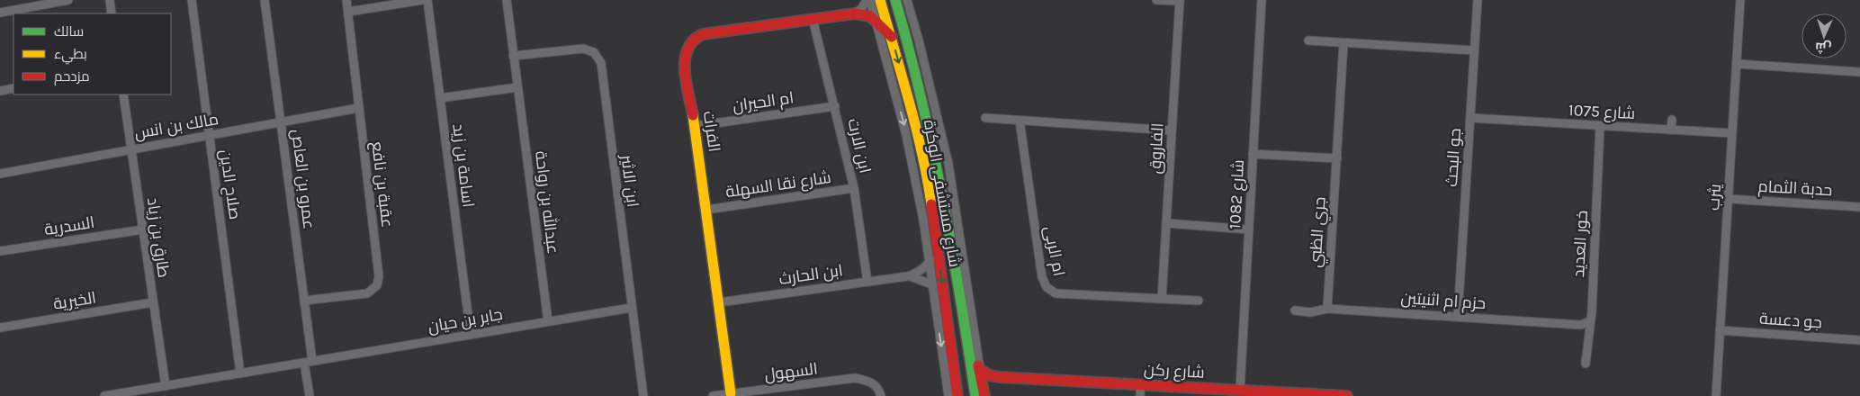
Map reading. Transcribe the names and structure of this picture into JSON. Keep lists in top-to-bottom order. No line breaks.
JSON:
{"streets":{"street":["ام الحيران","شارع 1075","مالك بن انس","الفرات","ابن الارت","الفاروق","جو البحث","اسامة بن زيد","عمرو بن العاص","ابن الاثير","صلاح الدين","عقبة بن نافع","شارع نقا السهلة","حدبة الثمام","شارع مستشفى الوكرة","شارع 1082","يثرب","عبدالله بن رواحة","السدرية","جري الظبي","طارق بن زياد","خور العديد","ام الربى","ابن الحارث","الخيرية","حزم ام اثنيتين","جابر بن حيان","جو دعسة","شارع ركن","السهول"]},"crossings":[["ام الحيران","الفرات"],["ام الحيران","ابن الارت"],["شارع 1075","جو البحث"],["شارع 1075","يثرب"],["شارع 1075","خور العديد"],["مالك بن انس","عمرو بن العاص"],["مالك بن انس","صلاح الدين"],["مالك بن انس","عقبة بن نافع"],["مالك بن انس","طارق بن زياد"],["الفرات","ابن الارت"],["الفرات","شارع نقا السهلة"],["الفرات","شارع مستشفى الوكرة"],["الفرات","ابن الحارث"],["الفرات","السهول"],["ابن الارت","شارع نقا السهلة"],["ابن الارت","ابن الحارث"],["الفاروق","ام الربى"],["جو البحث","حزم ام اثنيتين"],["اسامة بن زيد","جابر بن حيان"],["عمرو بن العاص","عقبة بن نافع"],["عمرو بن العاص","جابر بن حيان"],["ابن الاثير","عبدالله بن رواحة"],["ابن الاثير","جابر بن حيان"],["صلاح الدين","جابر بن حيان"],["حدبة الثمام","يثرب"],["شارع مستشفى الوكرة","ابن الحارث"],["شارع مستشفى الوكرة","شارع ركن"],["شارع 1082","شارع ركن"],["يثرب","جو دعسة"],["عبدالله بن رواحة","جابر بن حيان"],["السدرية","طارق بن زياد"],["جري الظبي","حزم ام اثنيتين"],["طارق بن زياد","الخيرية"],["طارق بن زياد","جابر بن حيان"],["خور العديد","حزم ام اثنيتين"]],"legend":["سالك","بطيء","مزدحم"],"north":"bottom"}
